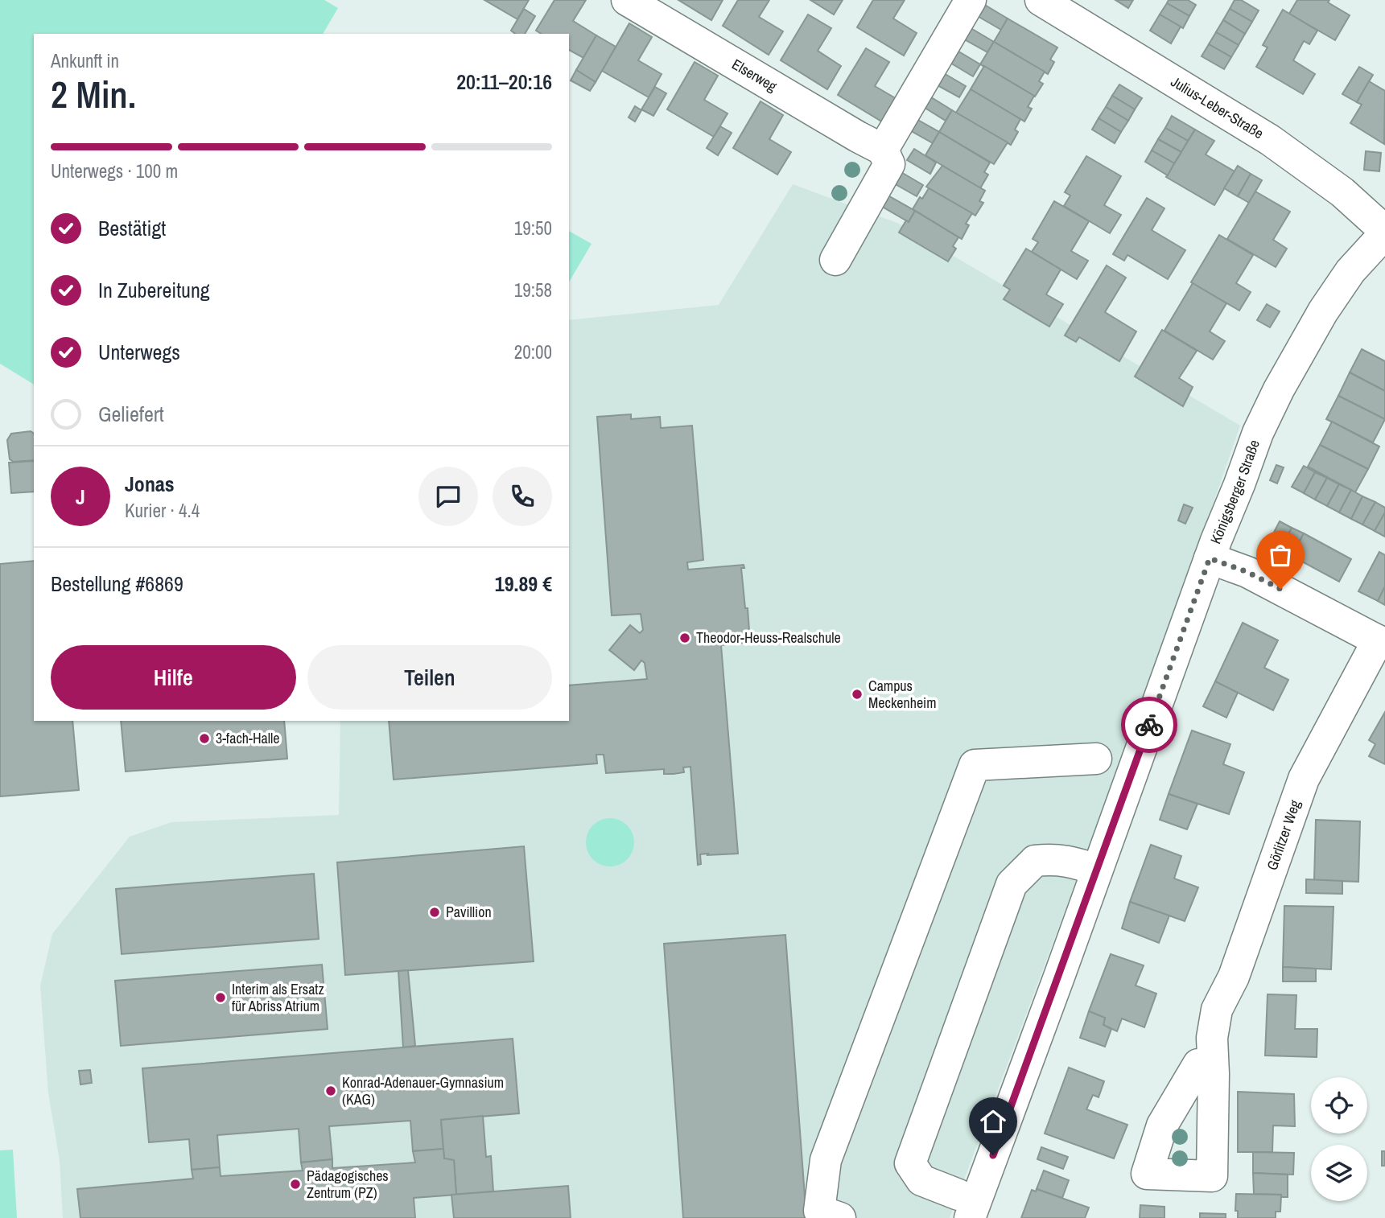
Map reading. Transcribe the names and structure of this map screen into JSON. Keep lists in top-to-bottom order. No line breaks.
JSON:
{"streets":{"street":["Elserweg","Julius-Leber-Straße","Königsberger Straße","Görlitzer Weg"]},"crossings":[["Julius-Leber-Straße","Königsberger Straße"]],"places":["Theodor-Heuss-Realschule","Campus Meckenheim","3-fach-Halle","Pavillion","Interim als Ersatz für Abriss Atrium","Konrad-Adenauer-Gymnasium (KAG)","Pädagogisches Zentrum (PZ)"],"page":{"heading":["2 Min.","Ankunft in","20:11–20:16"],"panel":["Jonas","Kurier · 4.4","Bestellung #6869","19.89 €"],"bar":"Unterwegs · 100 m","list":[["Bestätigt","19:50"],["In Zubereitung","19:58"],["Unterwegs","20:00"],"Geliefert"],"round":"J","buttons":["Hilfe","Teilen"]}}
